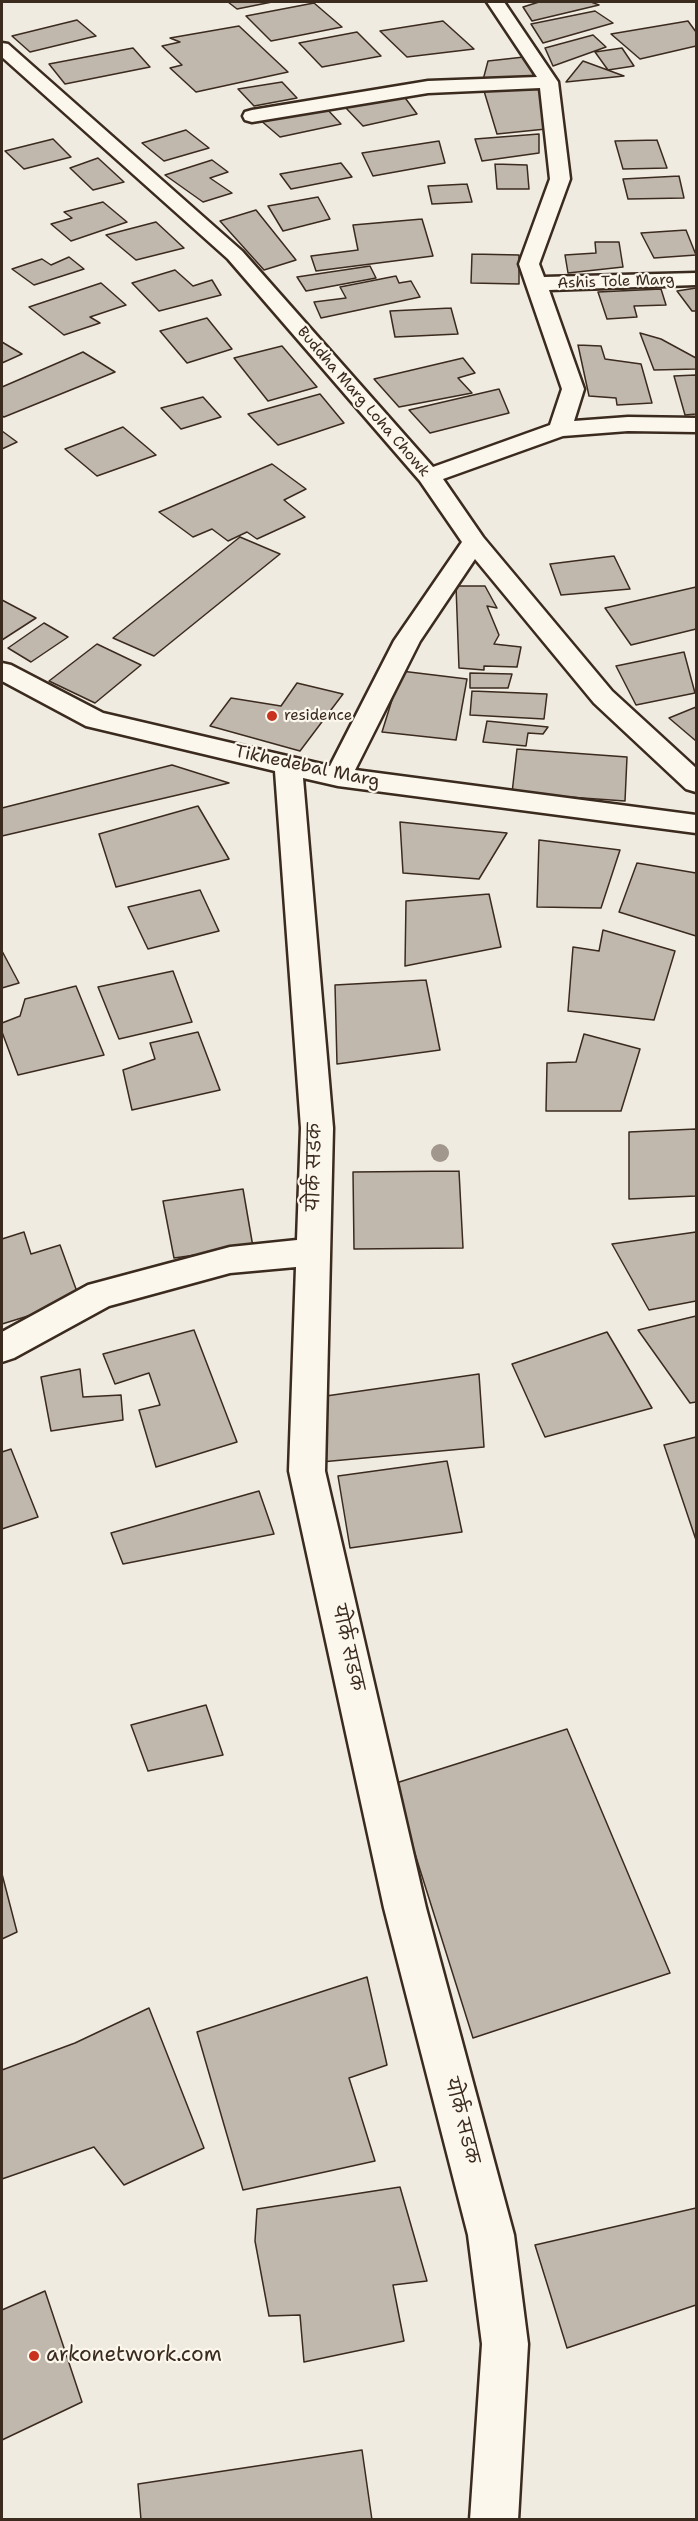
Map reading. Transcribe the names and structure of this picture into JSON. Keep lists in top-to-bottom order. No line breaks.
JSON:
{"streets":{"street":["Ashis Tole Marg","Buddha Marg Loha Chowk","Tikhedebal Marg","योर्क सडक"]},"crossings":[["Tikhedebal Marg","योर्क सडक"]],"places":["residence","arkonetwork.com"]}
